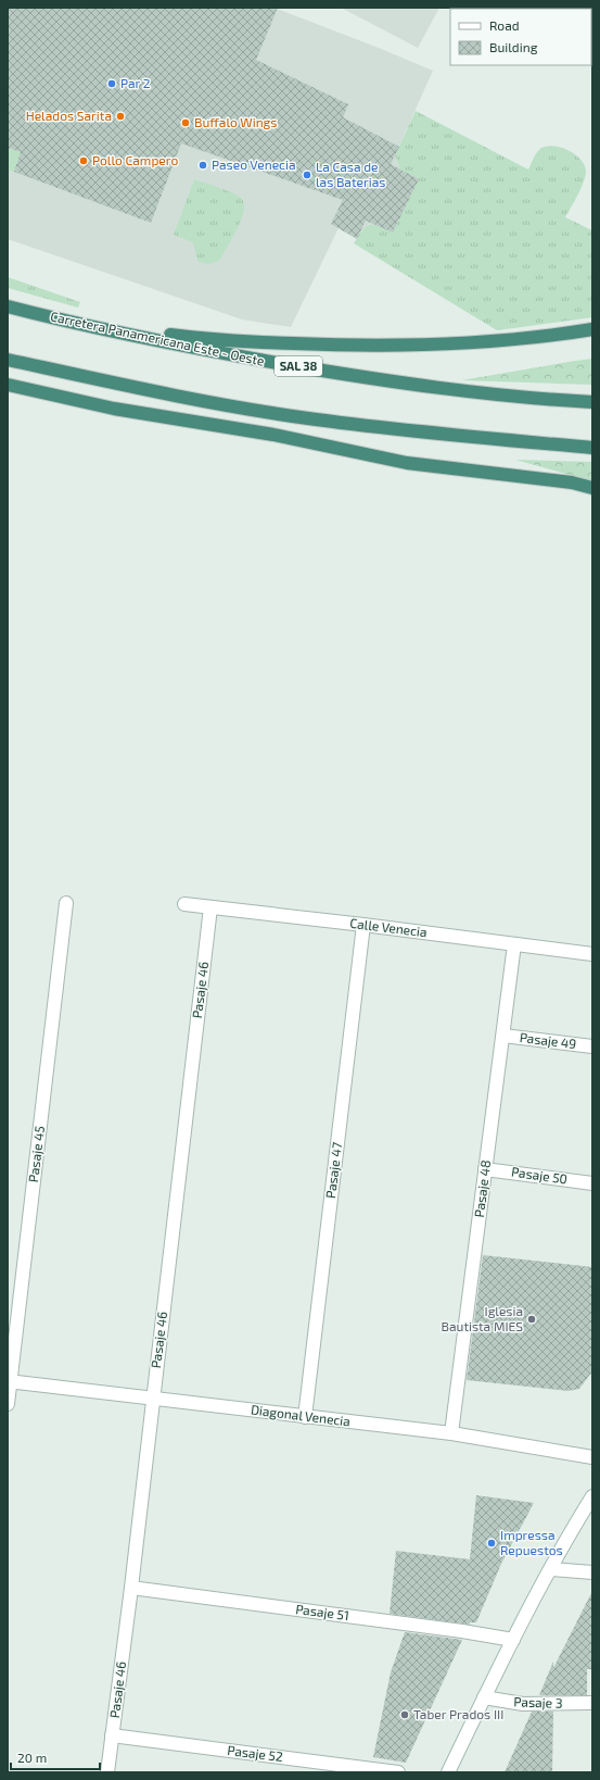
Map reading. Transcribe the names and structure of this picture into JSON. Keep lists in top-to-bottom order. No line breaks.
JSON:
{"streets":{"highway":["Carretera Panamericana Este - Oeste","SAL 38"],"street":["Calle Venecia","Pasaje 46","Pasaje 49","Pasaje 45","Pasaje 47","Pasaje 50","Pasaje 48","Diagonal Venecia","Pasaje 51","Pasaje 3","Pasaje 52"]},"crossings":[["Calle Venecia","Pasaje 46"],["Calle Venecia","Pasaje 47"],["Calle Venecia","Pasaje 48"],["Pasaje 46","Diagonal Venecia"],["Pasaje 46","Pasaje 51"],["Pasaje 46","Pasaje 52"],["Pasaje 49","Pasaje 48"],["Pasaje 45","Diagonal Venecia"],["Pasaje 47","Diagonal Venecia"],["Pasaje 50","Pasaje 48"],["Pasaje 48","Diagonal Venecia"]],"places":["Par 2","Helados Sarita","Buffalo Wings","Pollo Campero","Paseo Venecia","La Casa de las Baterias","Iglesia Bautista MIES","Impressa Repuestos","Taber Prados III"],"legend":["Road","Building"],"scale_bar":"20 m"}
